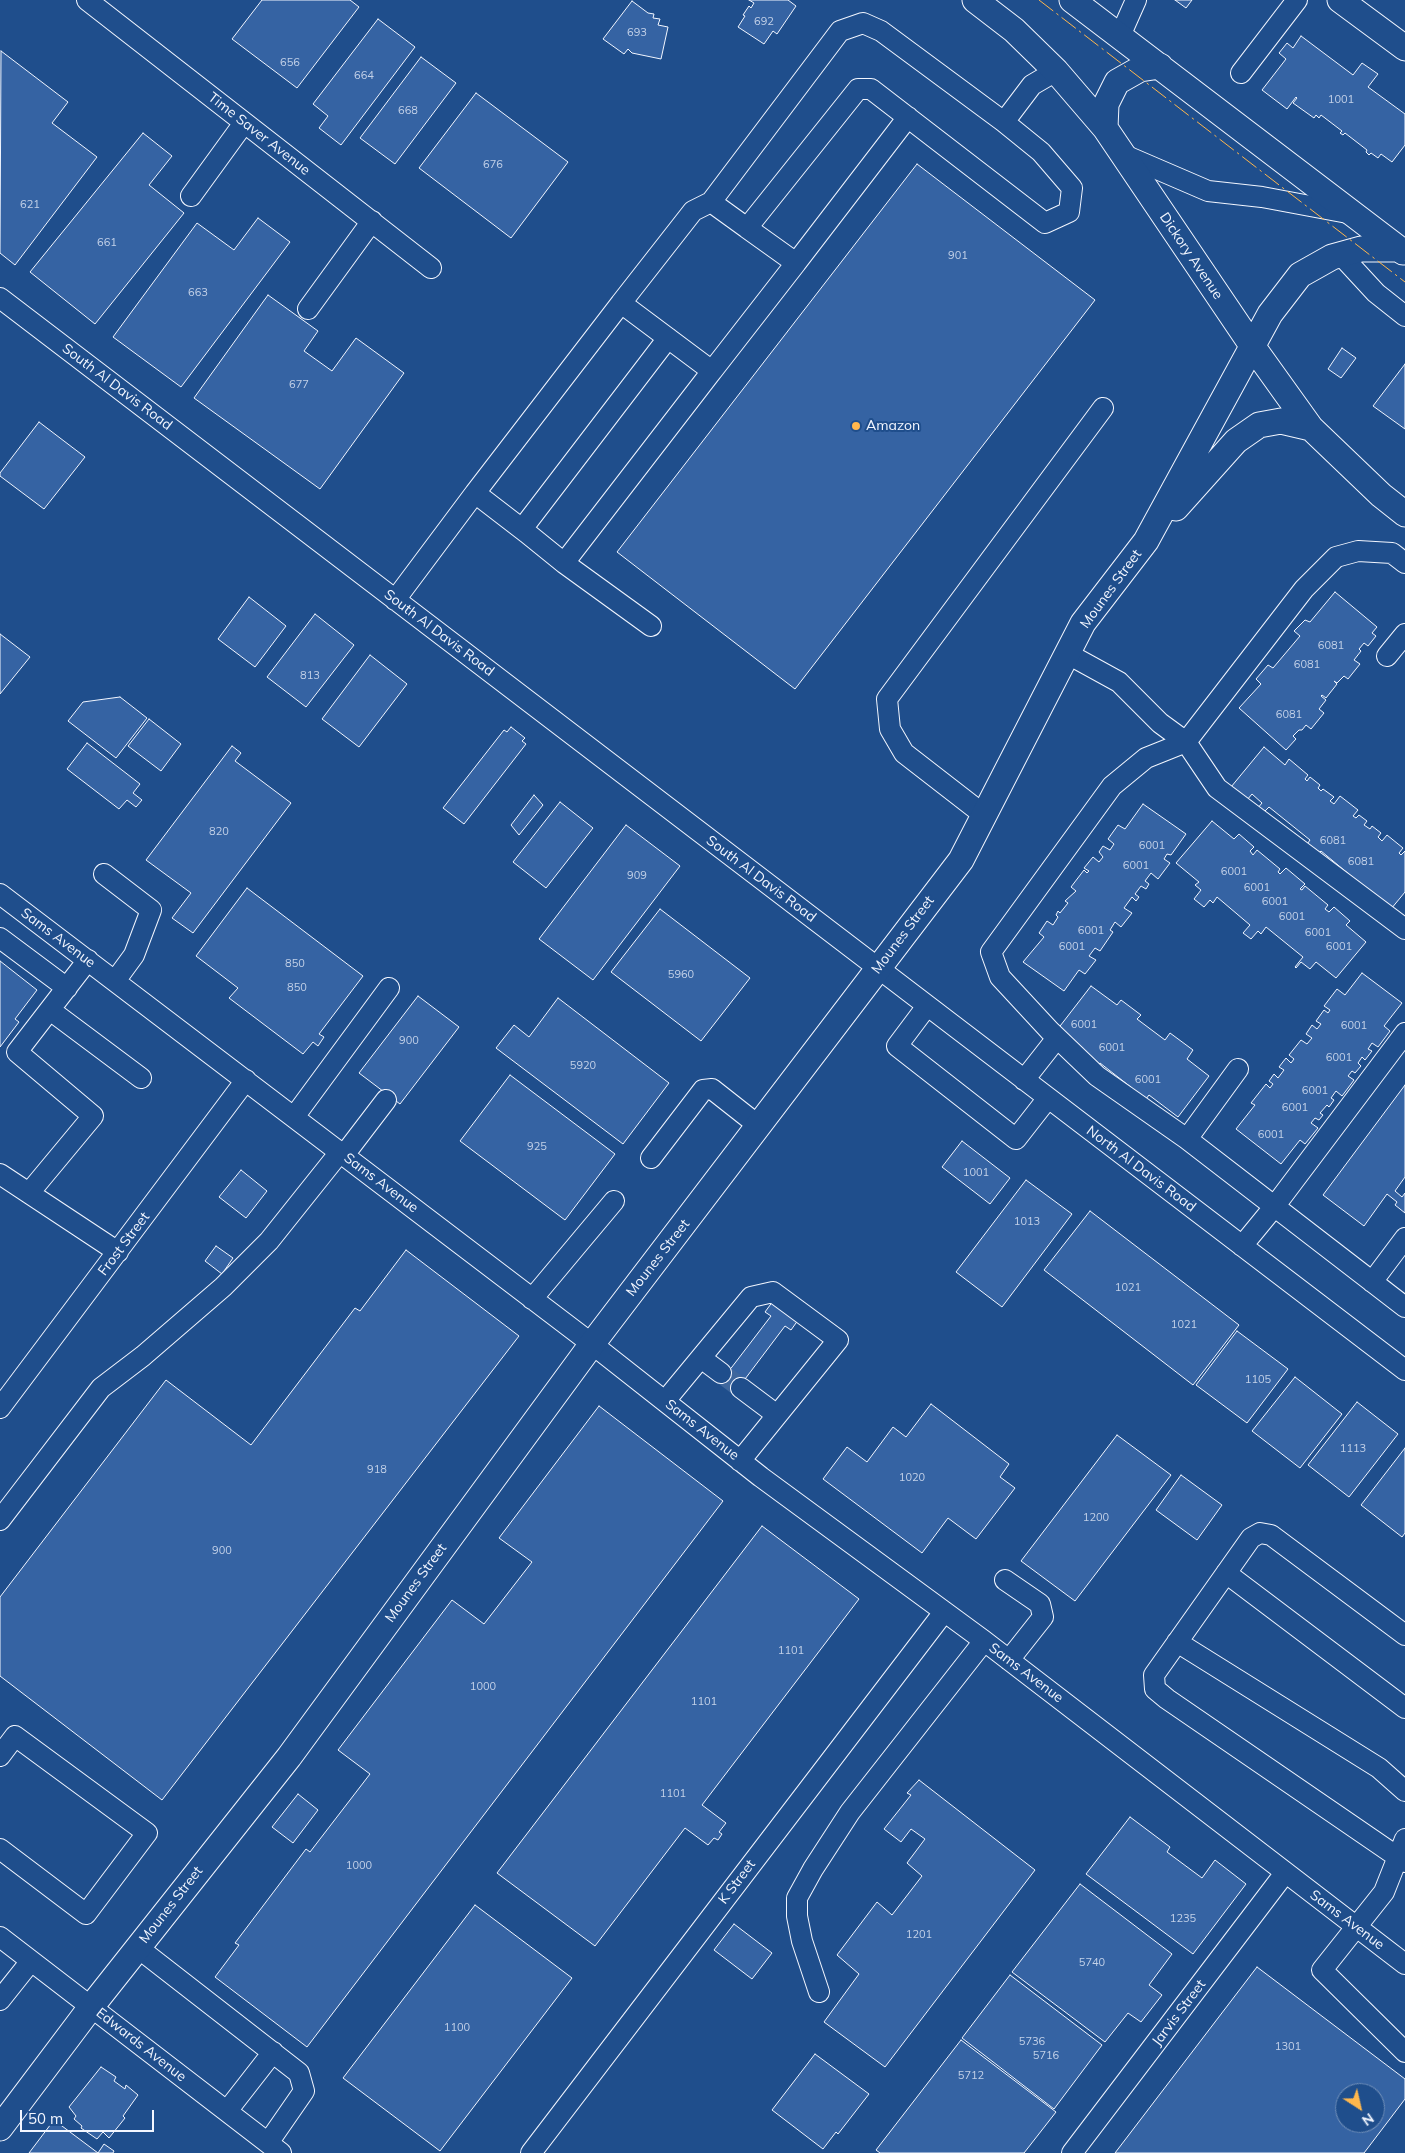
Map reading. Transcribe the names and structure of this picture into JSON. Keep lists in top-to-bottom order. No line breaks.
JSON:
{"streets":{"main road":["Dickory Avenue","Mounes Street"],"street":["Time Saver Avenue","South Al Davis Road","Sams Avenue","North Al Davis Road","Frost Street","K Street","Jarvis Street","Edwards Avenue"]},"crossings":[["Dickory Avenue","Mounes Street"],["South Al Davis Road","Mounes Street"],["South Al Davis Road","North Al Davis Road"],["Mounes Street","Sams Avenue"],["Mounes Street","North Al Davis Road"],["Mounes Street","Edwards Avenue"],["Sams Avenue","Frost Street"],["Sams Avenue","K Street"],["Sams Avenue","Jarvis Street"]],"places":["Amazon"],"house_numbers":["692","693","656","664","1001","668","676","621","661","901","663","677","6081","6081","813","6081","820","6081","6001","6081","6001","6001","909","6001","6001","6001","6001","6001","6001","6001","850","5960","850","6001","6001","900","6001","6001","5920","6001","6001","6001","6001","925","1001","1013","1021","1021","1105","1113","918","1020","1200","900","1101","1000","1101","1101","1000","1235","1201","5740","1100","5736","1301","5716","5712"],"scale_bar":"50 m","north":"bottom right"}
